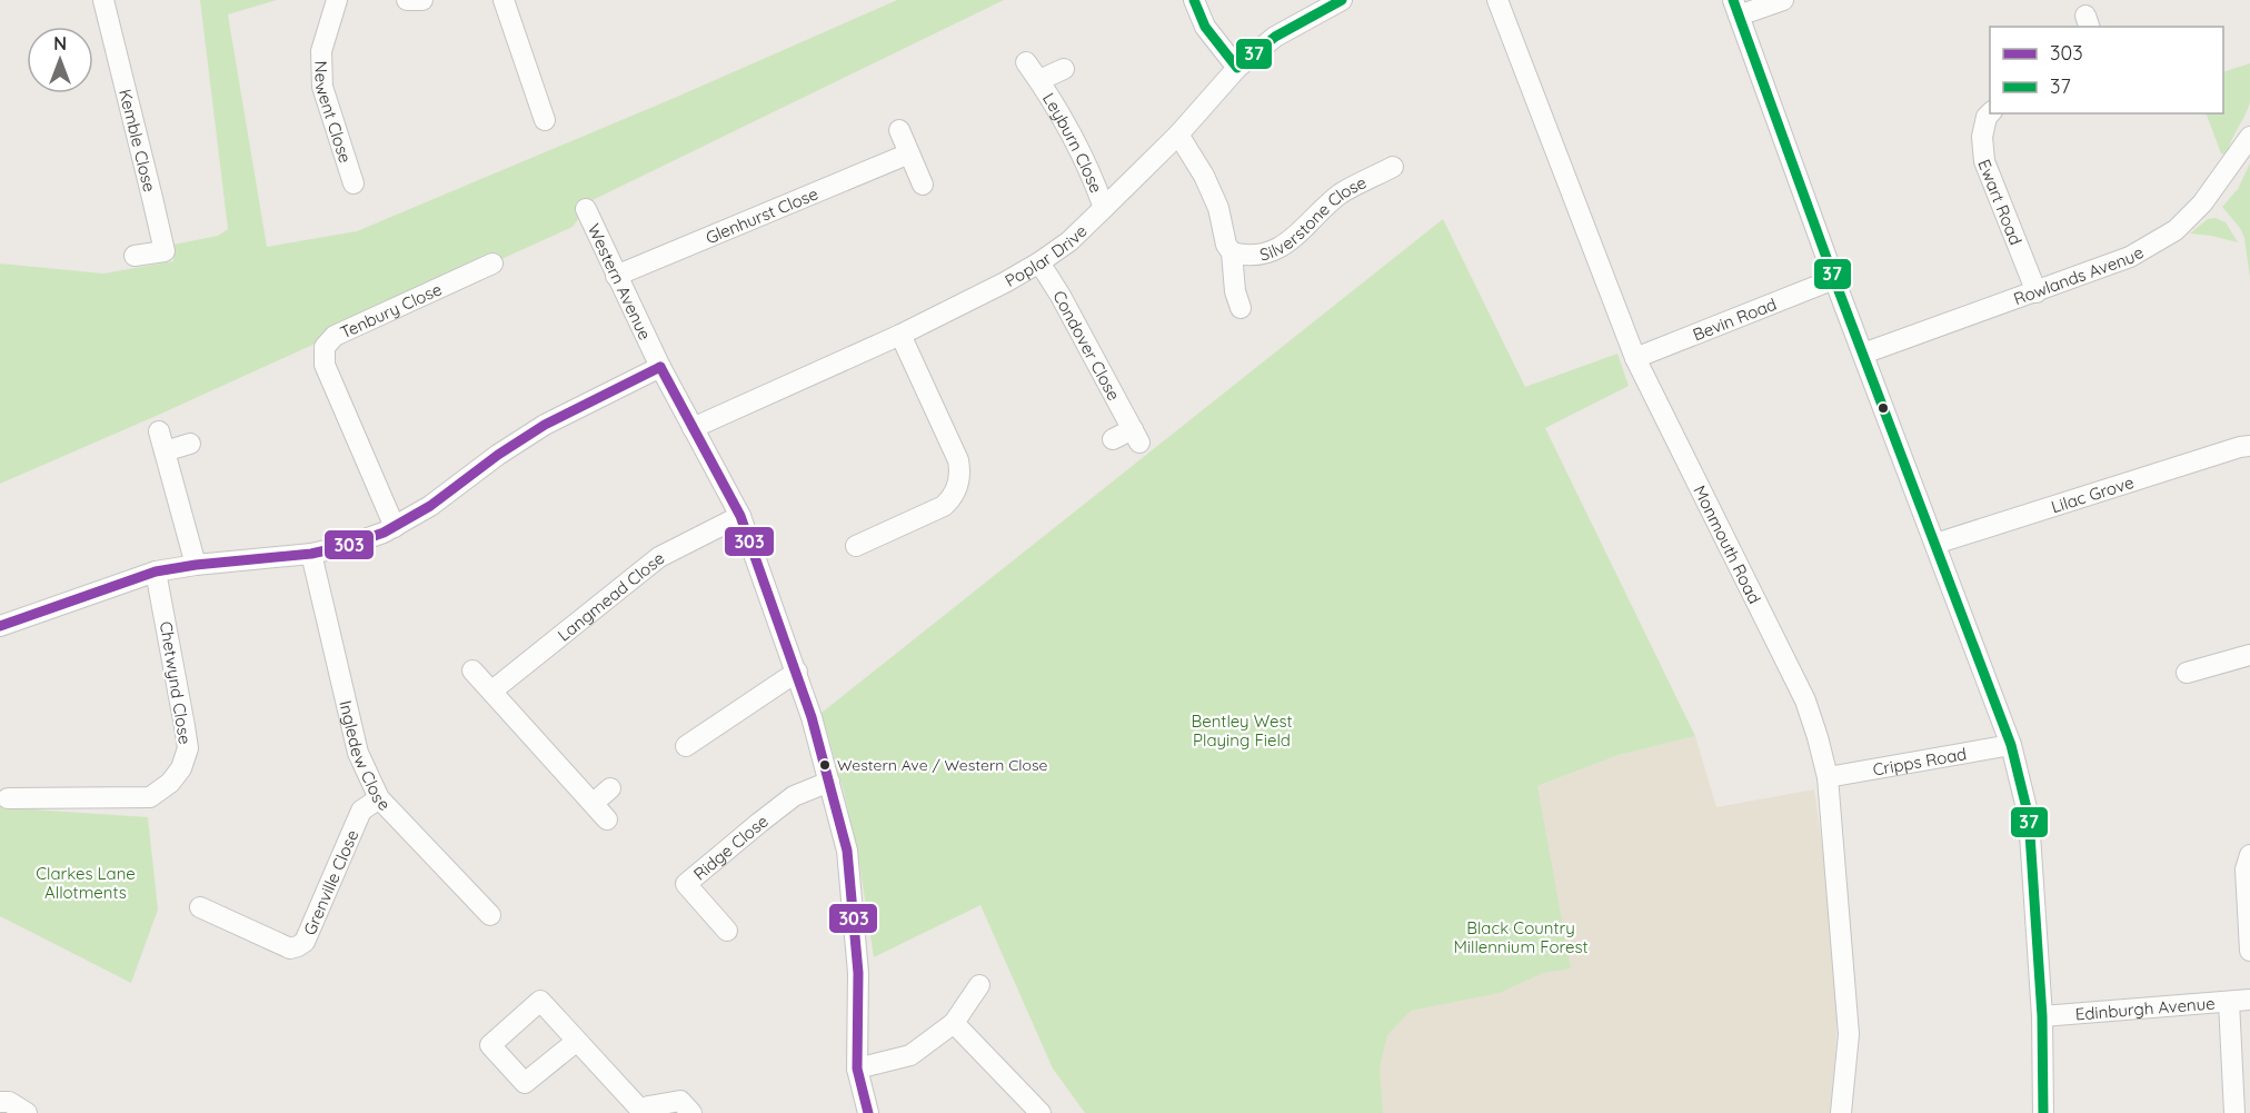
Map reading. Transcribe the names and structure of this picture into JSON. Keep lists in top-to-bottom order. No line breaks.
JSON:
{"streets":{"street":["Newent Close","Kemble Close","Leyburn Close","Ewart Road","Glenhurst Close","Silverstone Close","Poplar Drive","Rowlands Avenue","Western Avenue","Tenbury Close","Bevin Road","Condover Close","Lilac Grove","Monmouth Road","Langmead Close","Chetwynd Close","Ingledew Close","Cripps Road","Ridge Close","Grenville Close","Edinburgh Avenue"]},"crossings":[["Leyburn Close","Poplar Drive"],["Ewart Road","Rowlands Avenue"],["Glenhurst Close","Western Avenue"],["Silverstone Close","Poplar Drive"],["Poplar Drive","Western Avenue"],["Poplar Drive","Condover Close"],["Western Avenue","Langmead Close"],["Western Avenue","Ridge Close"],["Bevin Road","Monmouth Road"],["Monmouth Road","Cripps Road"],["Ingledew Close","Grenville Close"]],"parks":["Bentley West Playing Field","Clarkes Lane Allotments","Black Country Millennium Forest"],"places":["Western Ave / Western Close"],"lines":["transit line 37","transit line 303"],"legend":["303","37"],"north":"top"}
